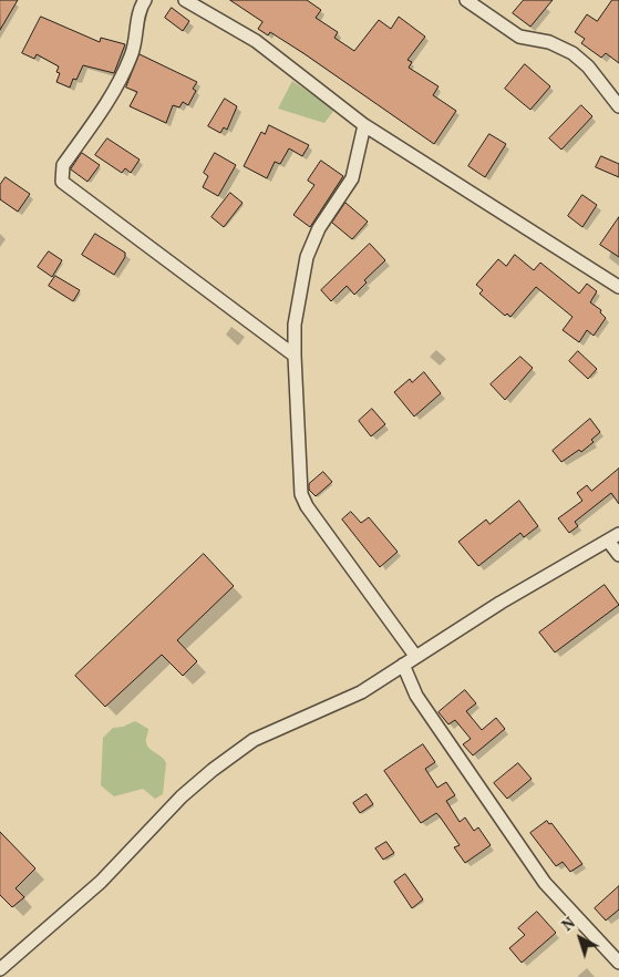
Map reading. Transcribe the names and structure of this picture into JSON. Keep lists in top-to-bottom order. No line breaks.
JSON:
{"north":"top left"}
